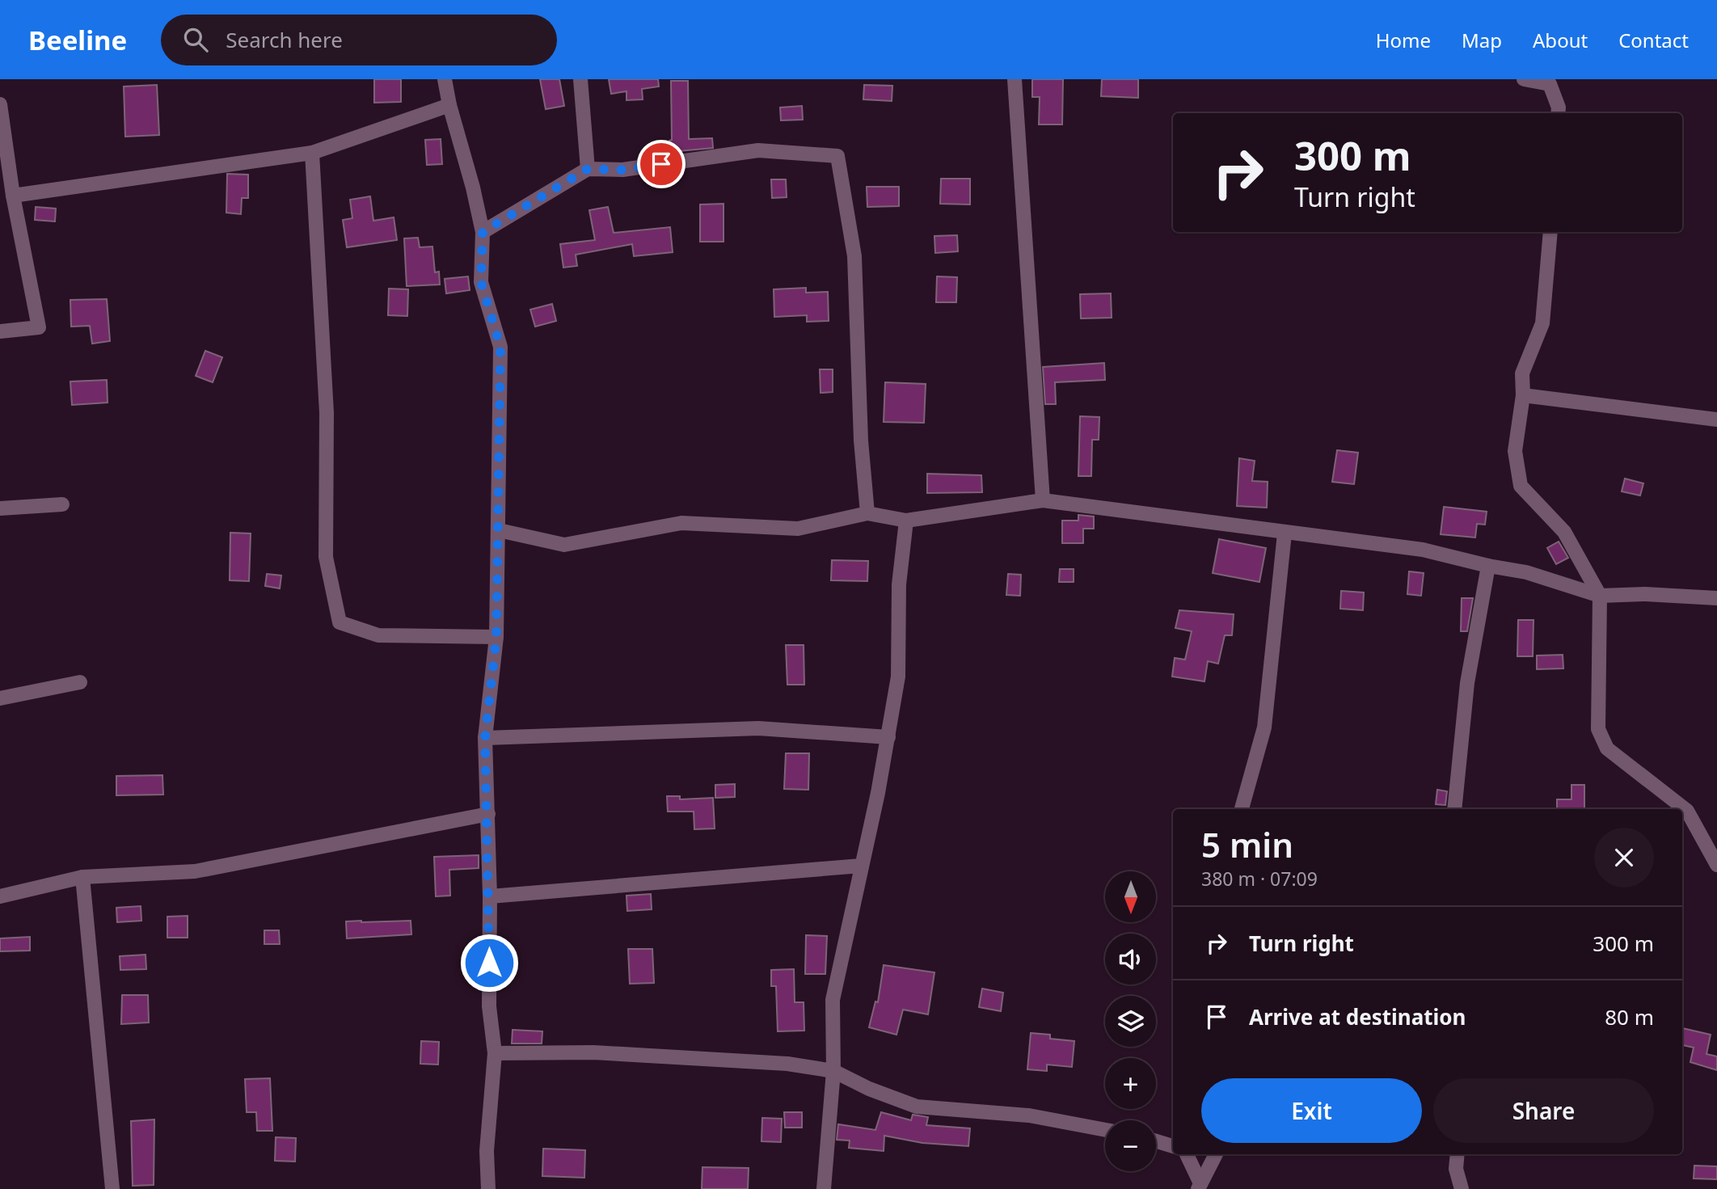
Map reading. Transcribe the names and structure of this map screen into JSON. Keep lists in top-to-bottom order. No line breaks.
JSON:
{"north":"bottom","page":{"header":"Beeline","search":"Search here","nav":["Home","Map","About","Contact"],"turn":["300 m","Turn right"],"heading":["5 min","380 m · 07:09"],"map_buttons":["+","−"],"list":[{"name":"Turn right","value":"300 m"},{"name":"Arrive at destination","value":"80 m"}],"buttons":["Exit","Share"]}}
